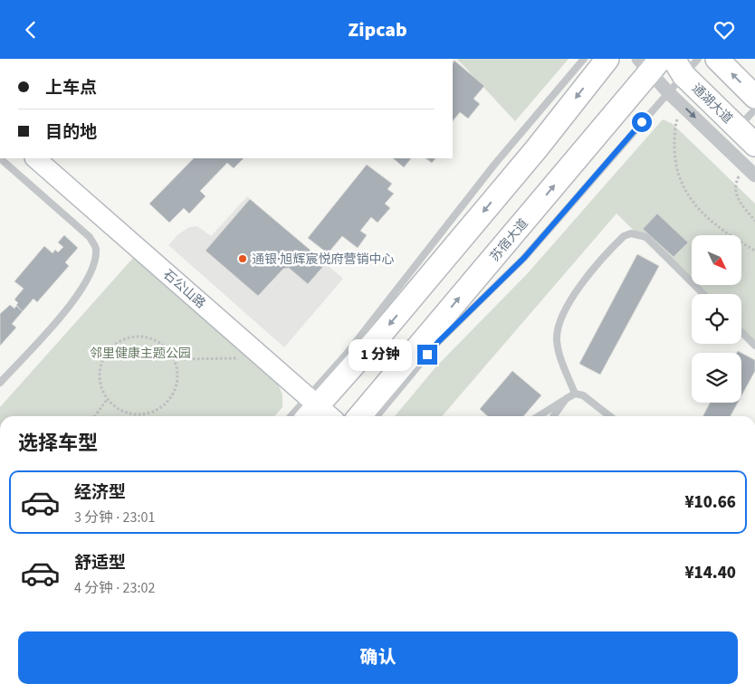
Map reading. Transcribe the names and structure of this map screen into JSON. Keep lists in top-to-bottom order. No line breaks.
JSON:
{"streets":{"main road":["通湖大道","苏宿大道"],"street":["石公山路"]},"parks":["邻里健康主题公园"],"places":["通银·旭辉宸悦府营销中心"],"north":"bottom right","page":{"header":"Zipcab","banner":["上车点","目的地"],"bubble":"1 分钟","heading":"选择车型","list":[{"name":"经济型","note":"3 分钟 · 23:01","value":"¥10.66"},{"name":"舒适型","note":"4 分钟 · 23:02","value":"¥14.40"}],"buttons":"确认"}}
